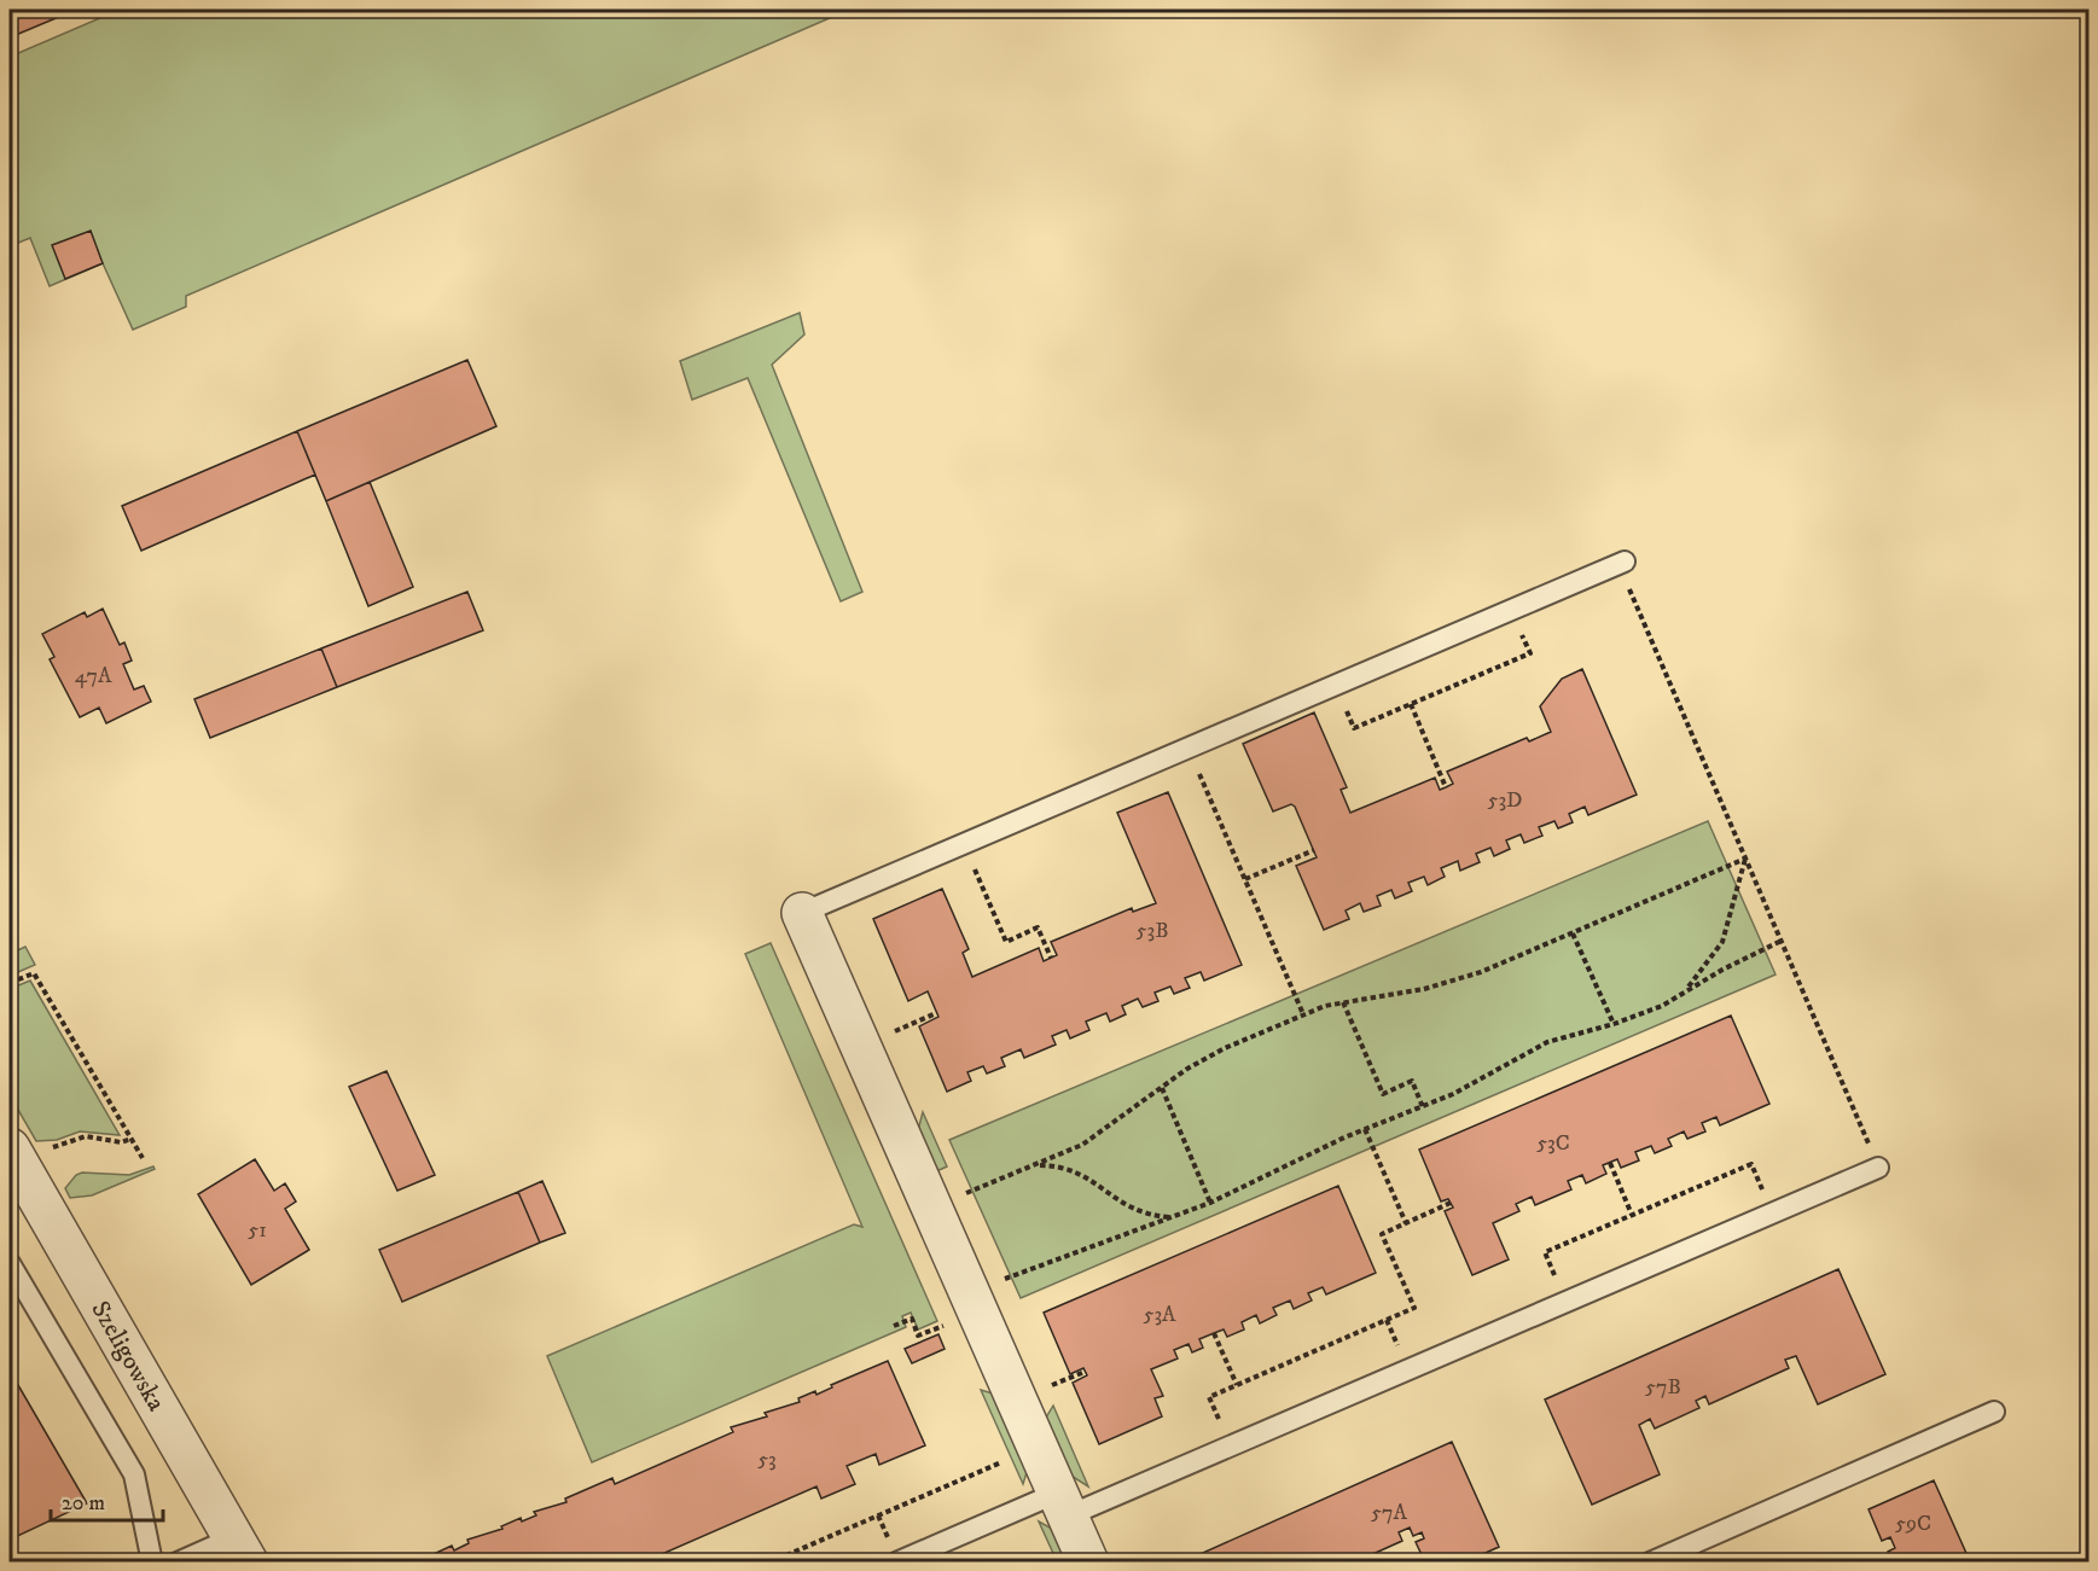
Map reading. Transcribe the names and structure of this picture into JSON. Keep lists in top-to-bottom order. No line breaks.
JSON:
{"streets":{"street":["Szeligowska"]},"house_numbers":["47A","53D","53B","53C","51","53A","57B","53","57A","59C"],"scale_bar":"20 m"}
